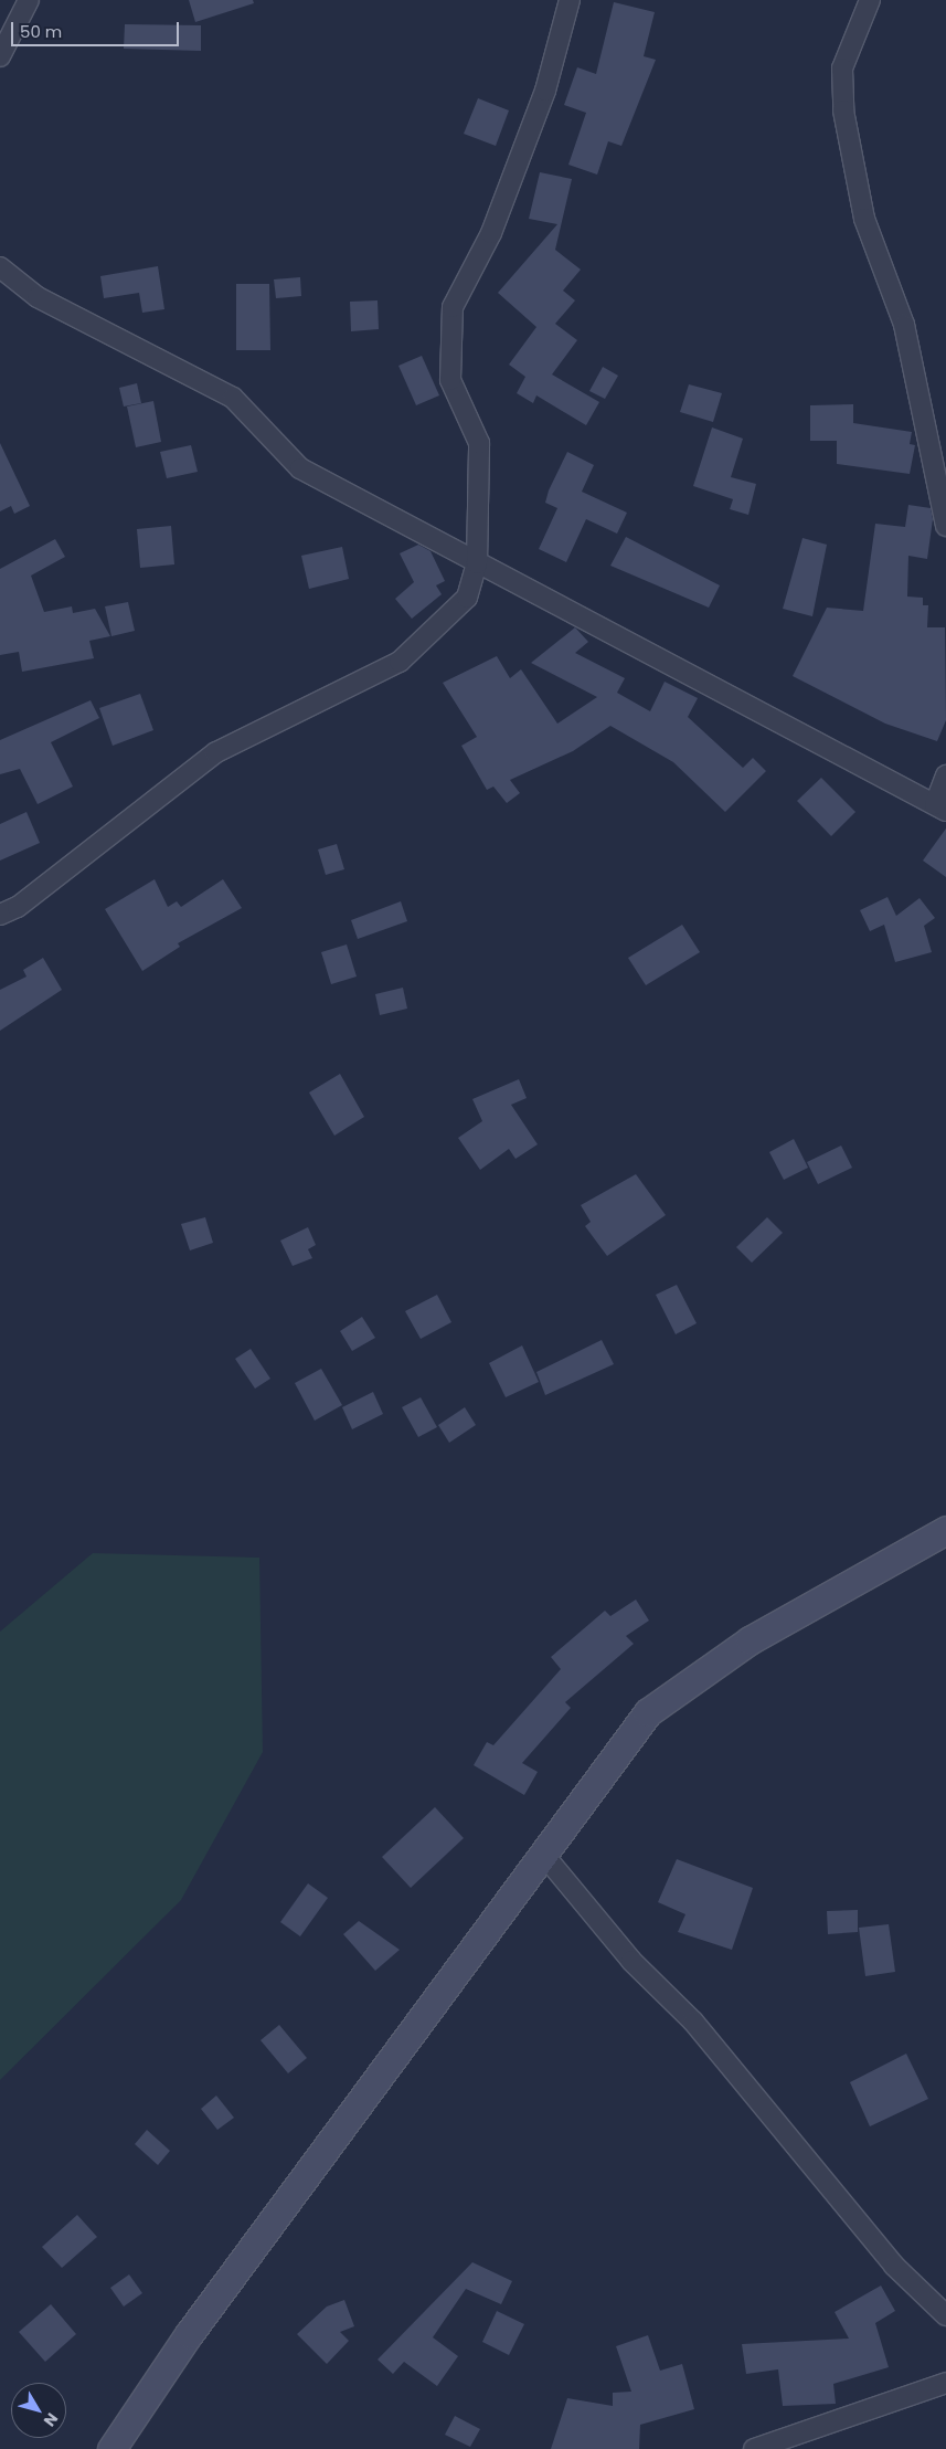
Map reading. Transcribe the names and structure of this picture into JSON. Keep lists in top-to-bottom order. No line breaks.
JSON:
{"scale_bar":"50 m","north":"bottom right"}
